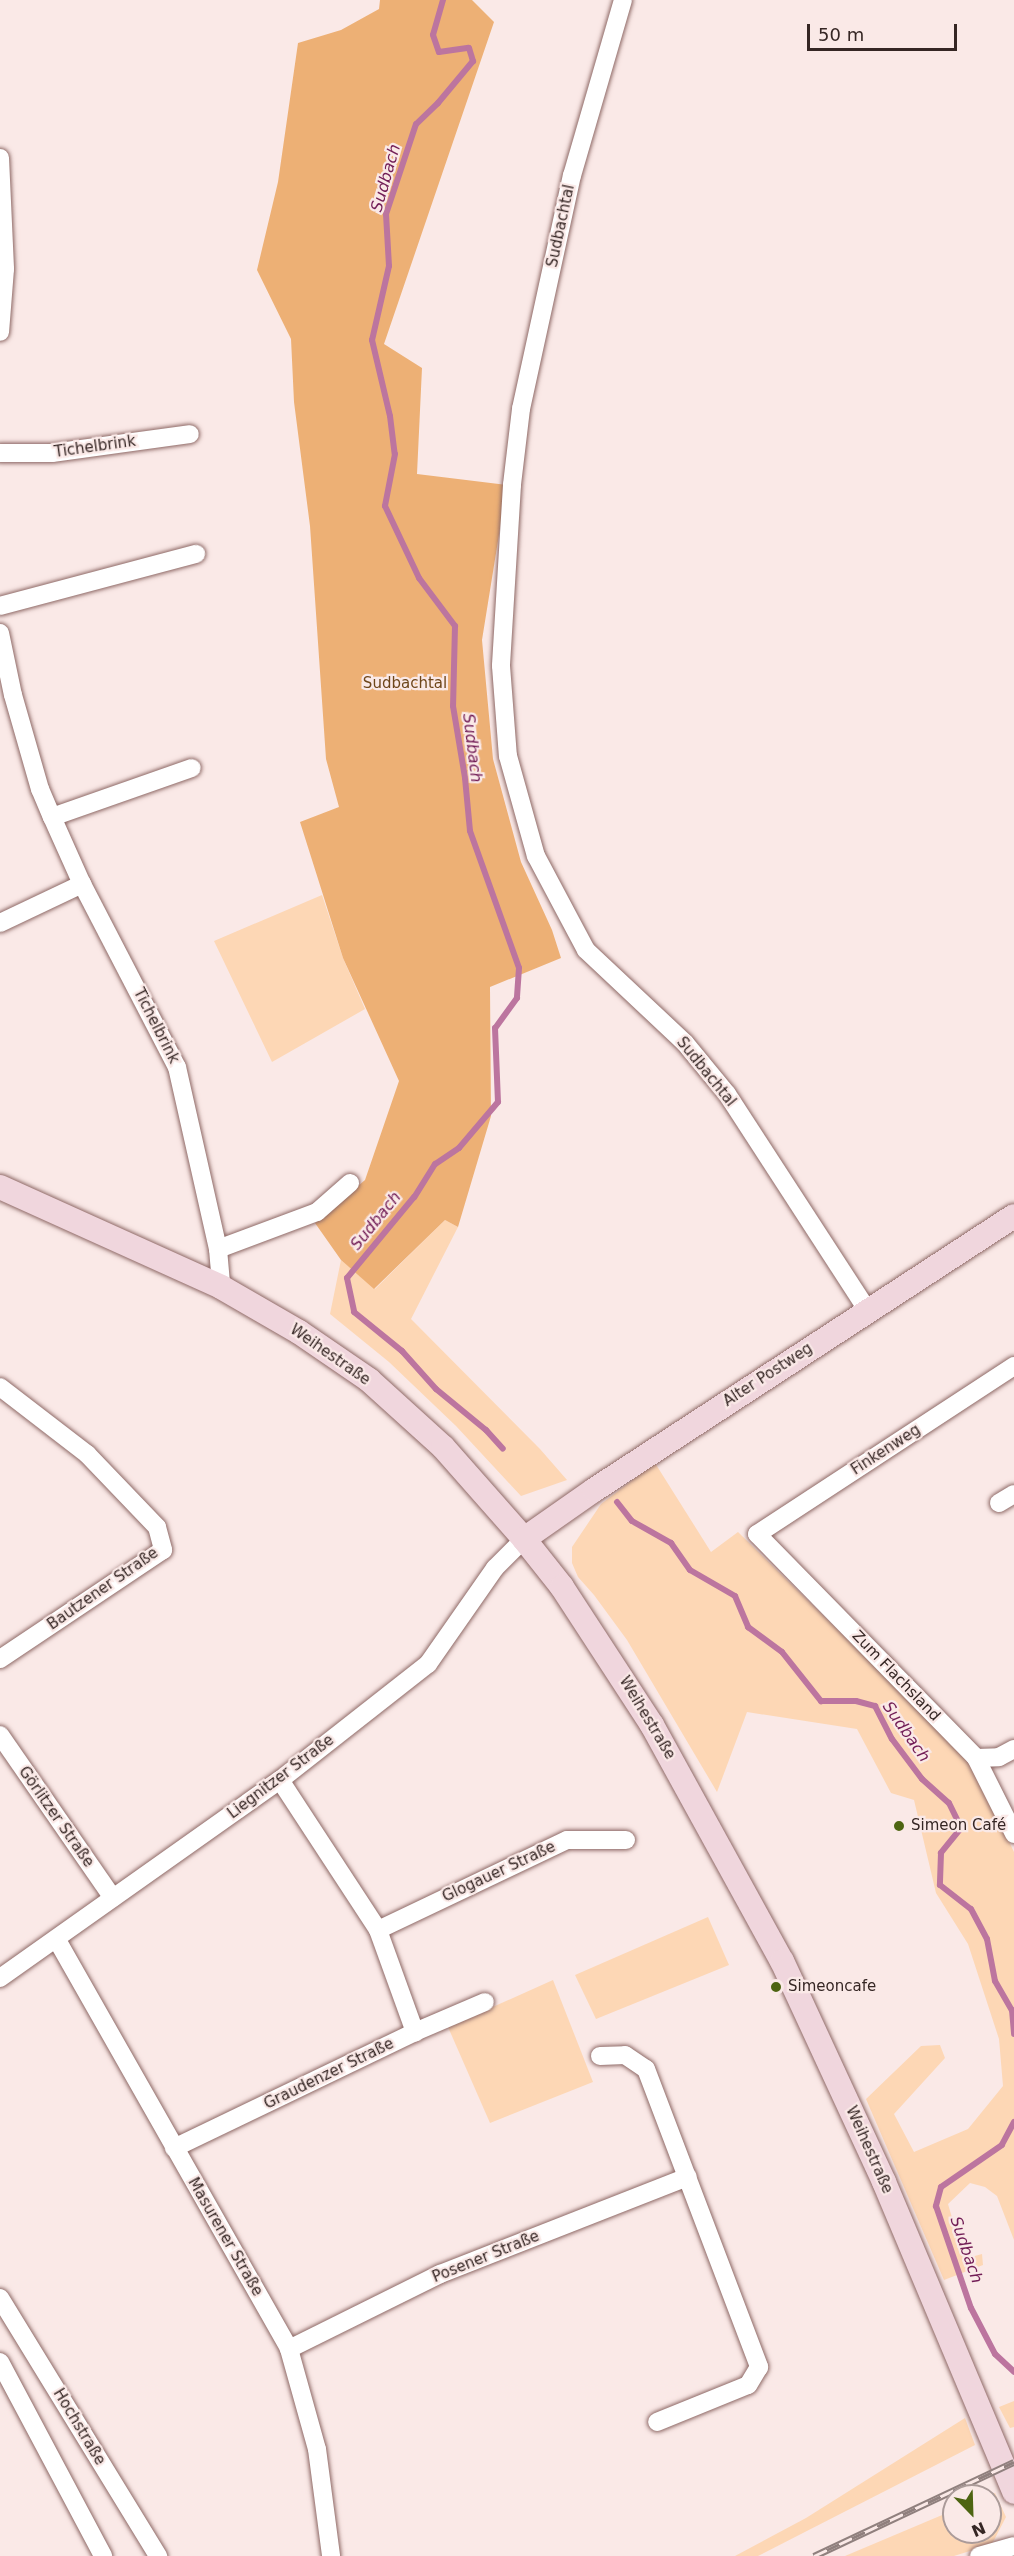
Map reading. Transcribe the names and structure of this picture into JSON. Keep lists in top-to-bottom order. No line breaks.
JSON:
{"streets":{"main road":["Weihestraße","Alter Postweg"],"street":["Sudbachtal","Tichelbrink","Finkenweg","Bautzener Straße","Zum Flachsland","Liegnitzer Straße","Görlitzer Straße","Glogauer Straße","Graudenzer Straße","Masurener Straße","Posener Straße","Hochstraße"]},"crossings":[["Sudbachtal","Alter Postweg"],["Tichelbrink","Weihestraße"],["Weihestraße","Alter Postweg"],["Weihestraße","Liegnitzer Straße"],["Alter Postweg","Liegnitzer Straße"],["Finkenweg","Zum Flachsland"],["Liegnitzer Straße","Görlitzer Straße"],["Liegnitzer Straße","Masurener Straße"],["Graudenzer Straße","Masurener Straße"],["Masurener Straße","Posener Straße"]],"water":["Sudbach"],"parks":["Sudbachtal"],"places":["Simeon Café","Simeoncafe"],"scale_bar":"50 m","north":"bottom right"}
